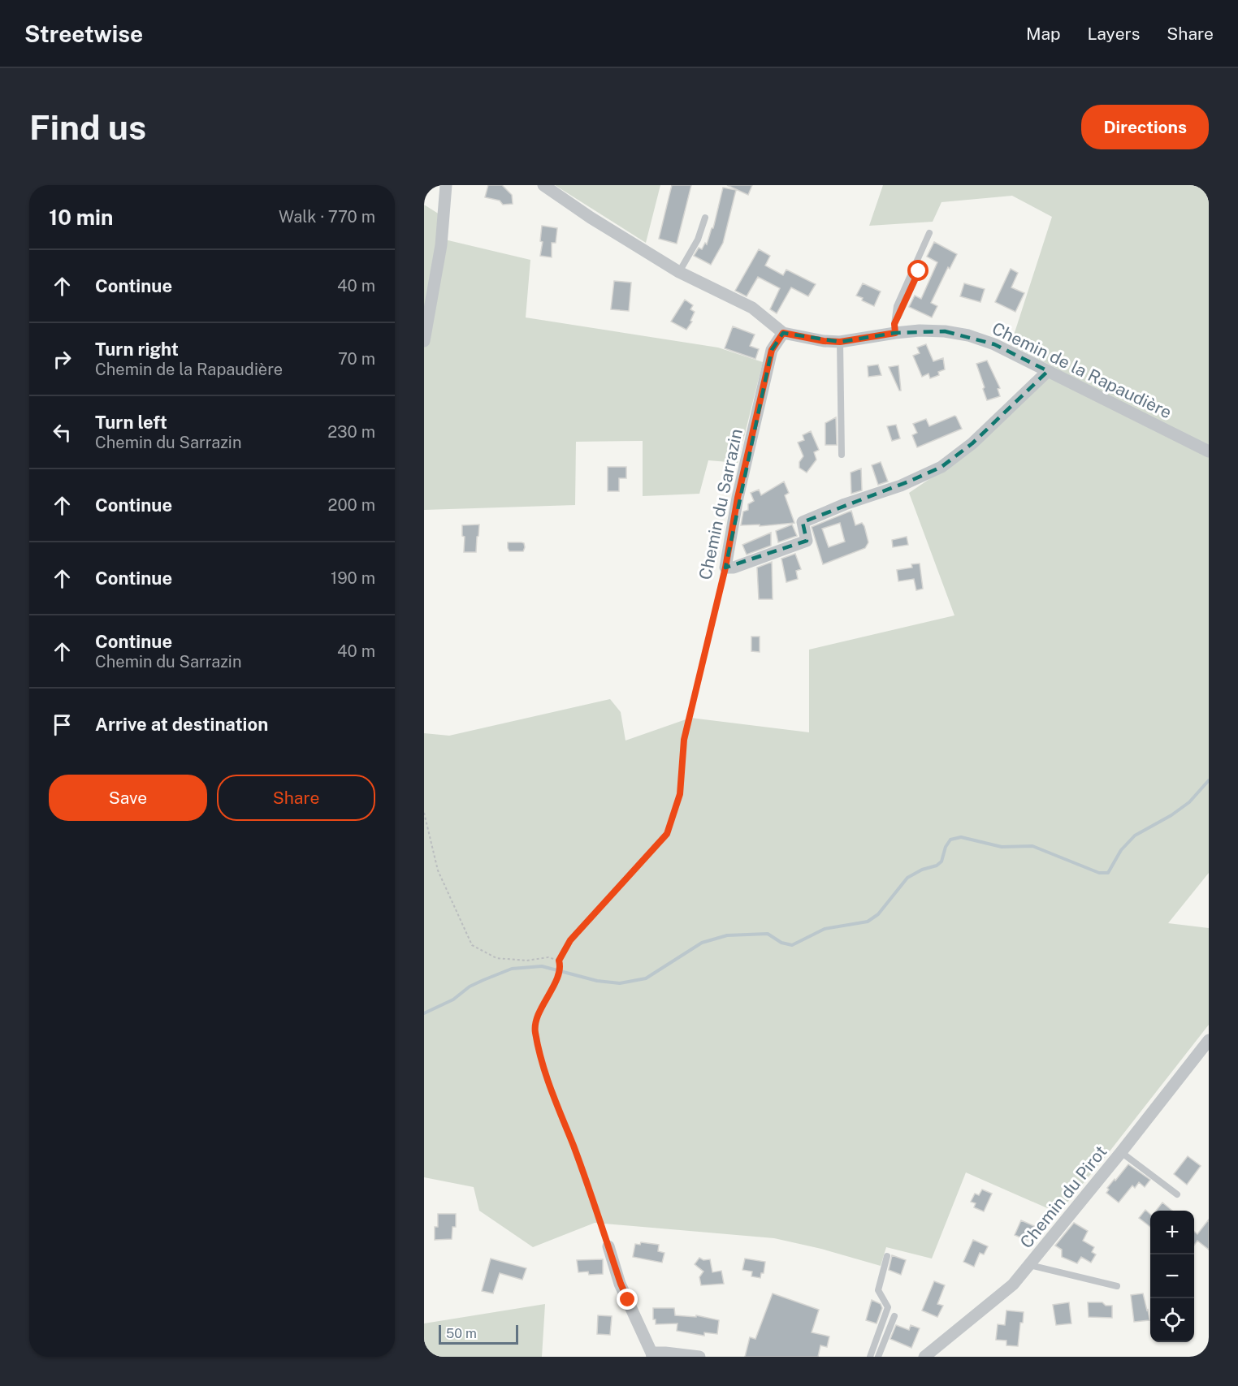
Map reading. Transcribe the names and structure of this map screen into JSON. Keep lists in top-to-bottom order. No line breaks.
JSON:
{"streets":{"street":["Chemin de la Rapaudière","Chemin du Sarrazin","Chemin du Pirot"]},"crossings":[["Chemin de la Rapaudière","Chemin du Sarrazin"]],"scale_bar":"50 m","page":{"header":"Streetwise","nav":["Map","Layers","Share"],"buttons":["Directions",["Save","Share"]],"title":"Find us","heading":["10 min","Walk · 770 m"],"list":[["Continue","40 m"],["Turn right","Chemin de la Rapaudière","70 m"],["Turn left","Chemin du Sarrazin","230 m"],["Continue","200 m"],["Continue","190 m"],["Continue","Chemin du Sarrazin","40 m"],"Arrive at destination"],"map_buttons":["+","−"],"scale":"50 m"}}
